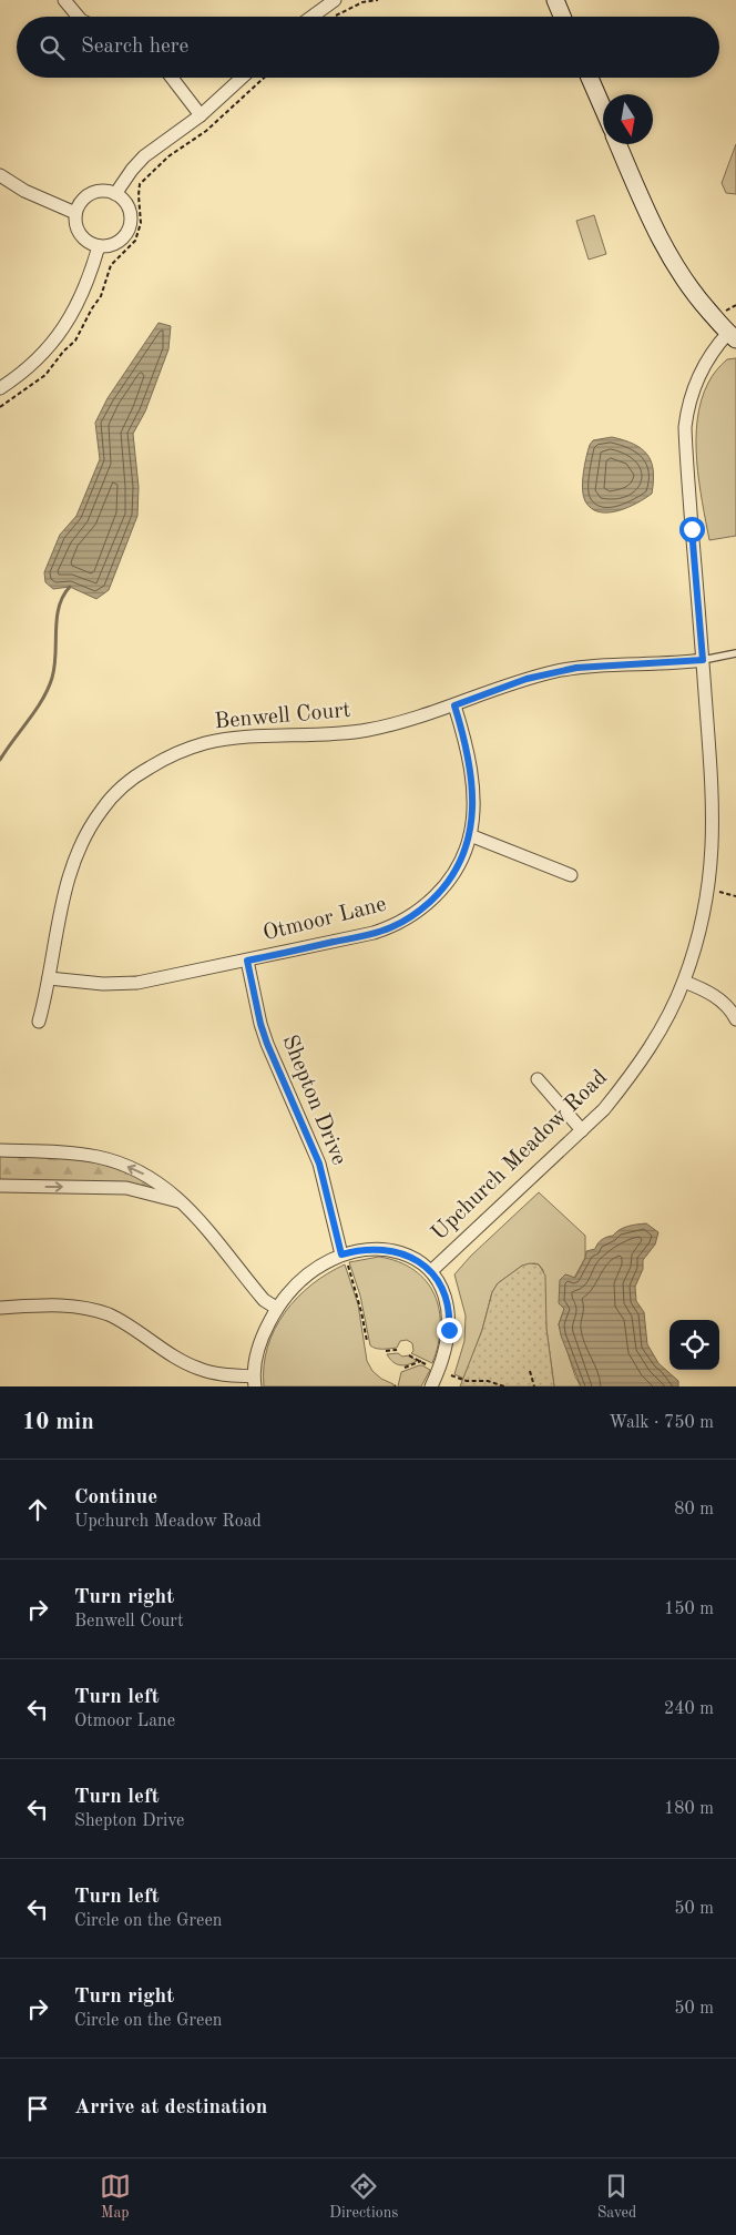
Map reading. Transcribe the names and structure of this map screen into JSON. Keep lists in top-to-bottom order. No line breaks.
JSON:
{"streets":{"street":["Benwell Court","Otmoor Lane","Shepton Drive","Upchurch Meadow Road"]},"crossings":[["Benwell Court","Otmoor Lane"],["Benwell Court","Upchurch Meadow Road"],["Otmoor Lane","Shepton Drive"]],"north":"bottom","page":{"search":"Search here","heading":["10 min","Walk · 750 m"],"list":[["Continue","Upchurch Meadow Road","80 m"],["Turn right","Benwell Court","150 m"],["Turn left","Otmoor Lane","240 m"],["Turn left","Shepton Drive","180 m"],["Turn left","Circle on the Green","50 m"],["Turn right","Circle on the Green","50 m"],"Arrive at destination"],"nav":["Map","Directions","Saved"]}}
